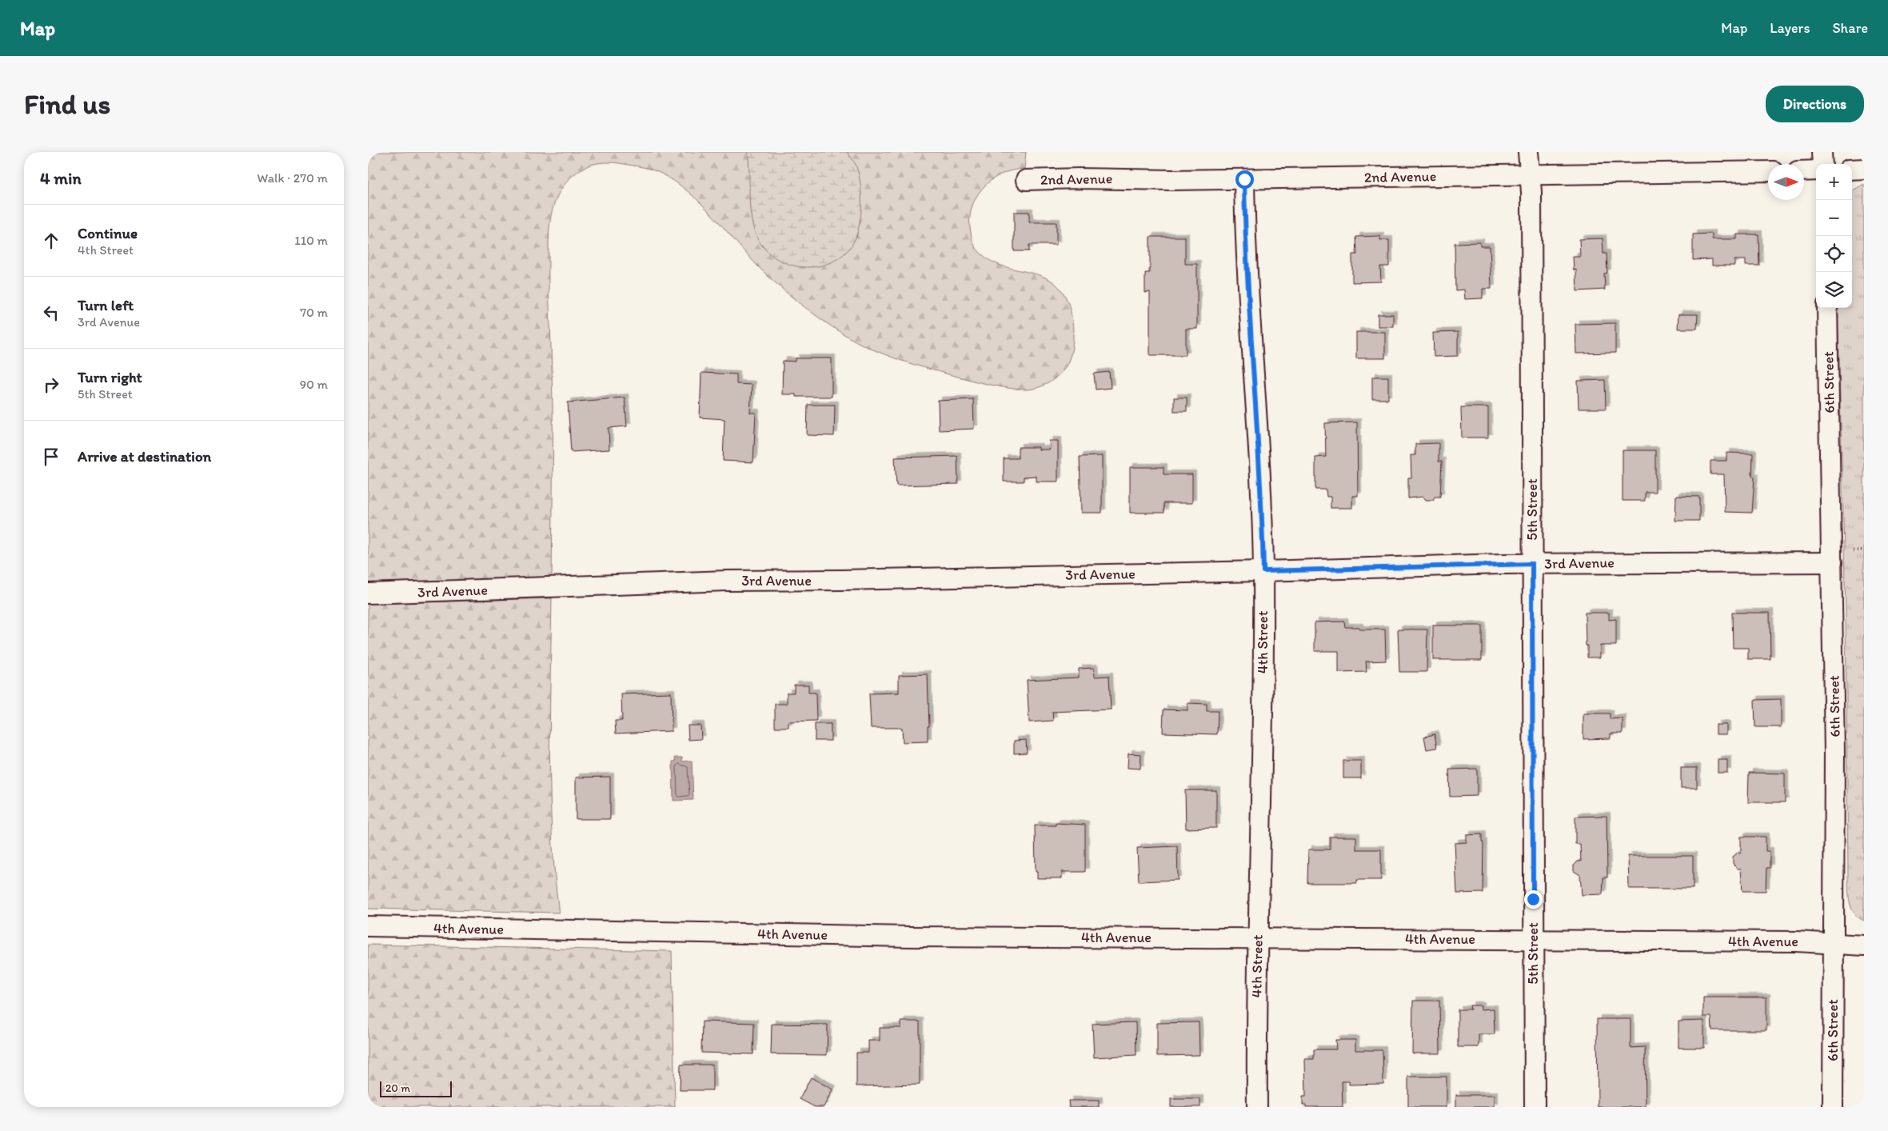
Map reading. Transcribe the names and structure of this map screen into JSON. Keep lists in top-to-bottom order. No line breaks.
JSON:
{"streets":{"street":["2nd Avenue","6th Street","5th Street","3rd Avenue","4th Street","4th Avenue"]},"crossings":[["2nd Avenue","5th Street"],["2nd Avenue","4th Street"],["6th Street","3rd Avenue"],["6th Street","4th Avenue"],["5th Street","3rd Avenue"],["5th Street","4th Avenue"],["3rd Avenue","4th Street"],["4th Street","4th Avenue"]],"scale_bar":"20 m","north":"right","page":{"header":"Map","nav":["Map","Layers","Share"],"buttons":"Directions","title":"Find us","heading":["4 min","Walk · 270 m"],"map_buttons":["+","−"],"list":[["Continue","4th Street","110 m"],["Turn left","3rd Avenue","70 m"],["Turn right","5th Street","90 m"],"Arrive at destination"],"scale":"20 m"}}
